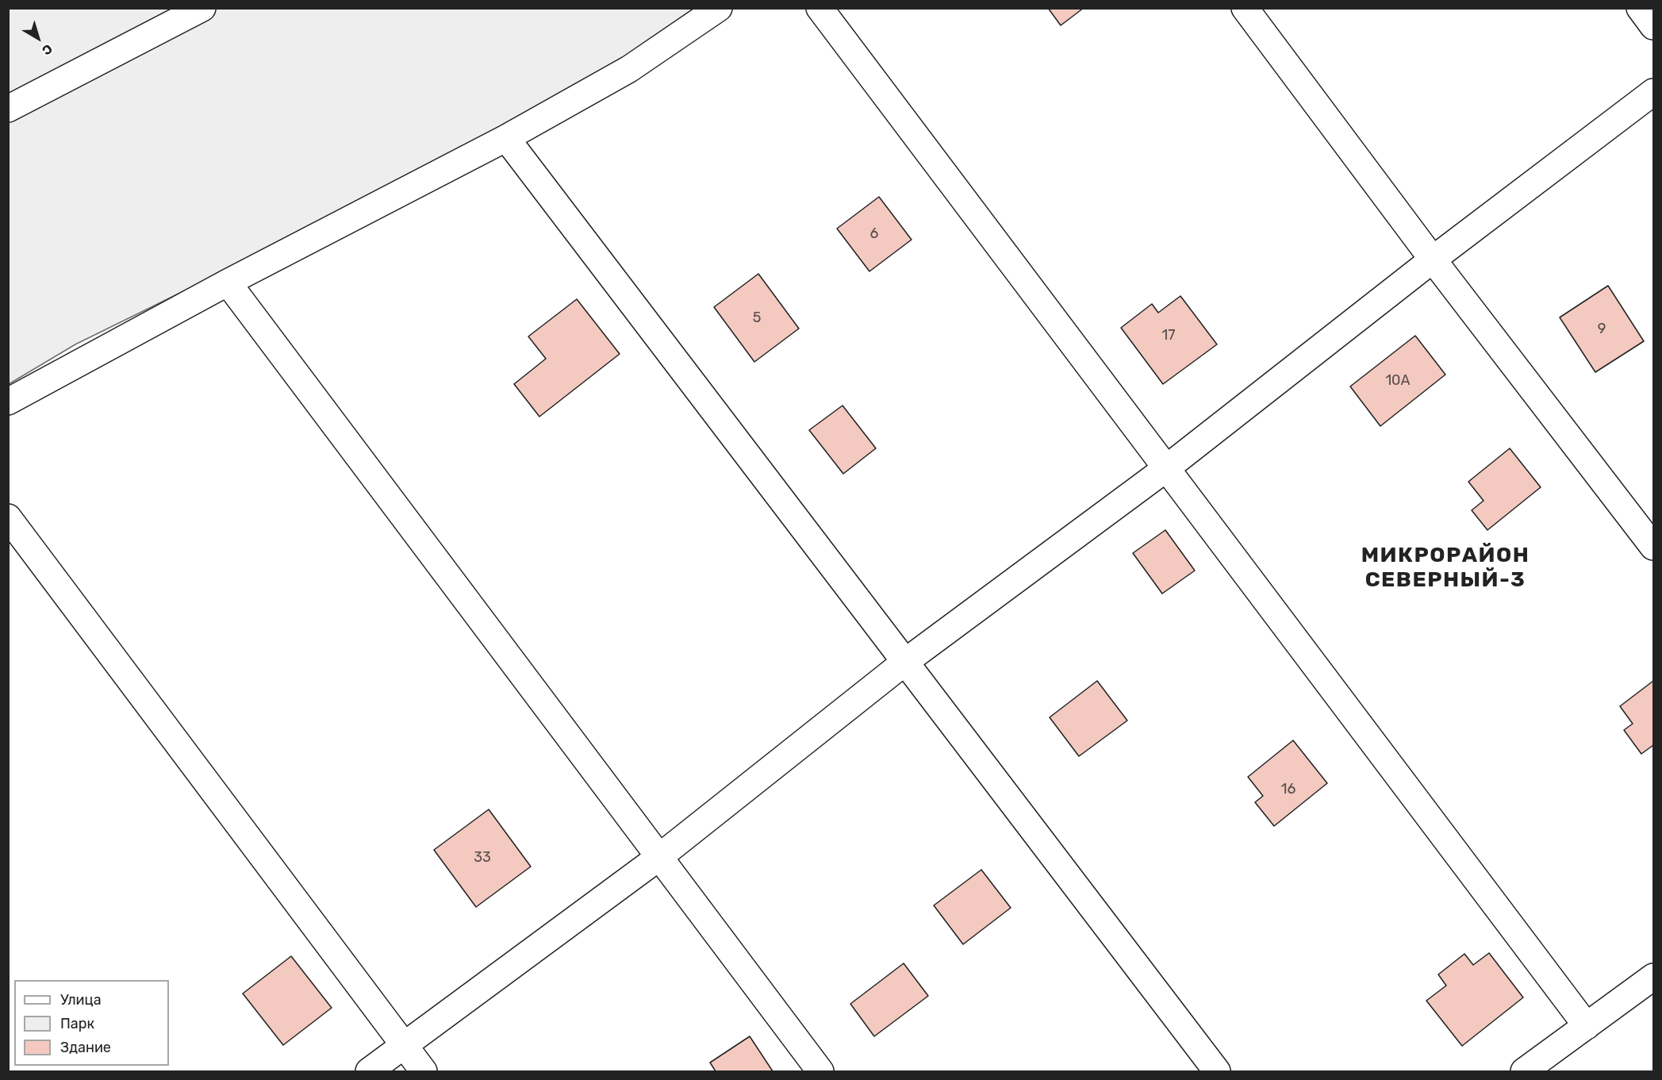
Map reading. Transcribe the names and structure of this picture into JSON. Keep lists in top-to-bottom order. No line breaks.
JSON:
{"districts":["МИКРОРАЙОН СЕВЕРНЫЙ-3"],"house_numbers":["6","5","9","17","10А","16","33"],"legend":["Улица","Парк","Здание"],"north":"bottom right"}
